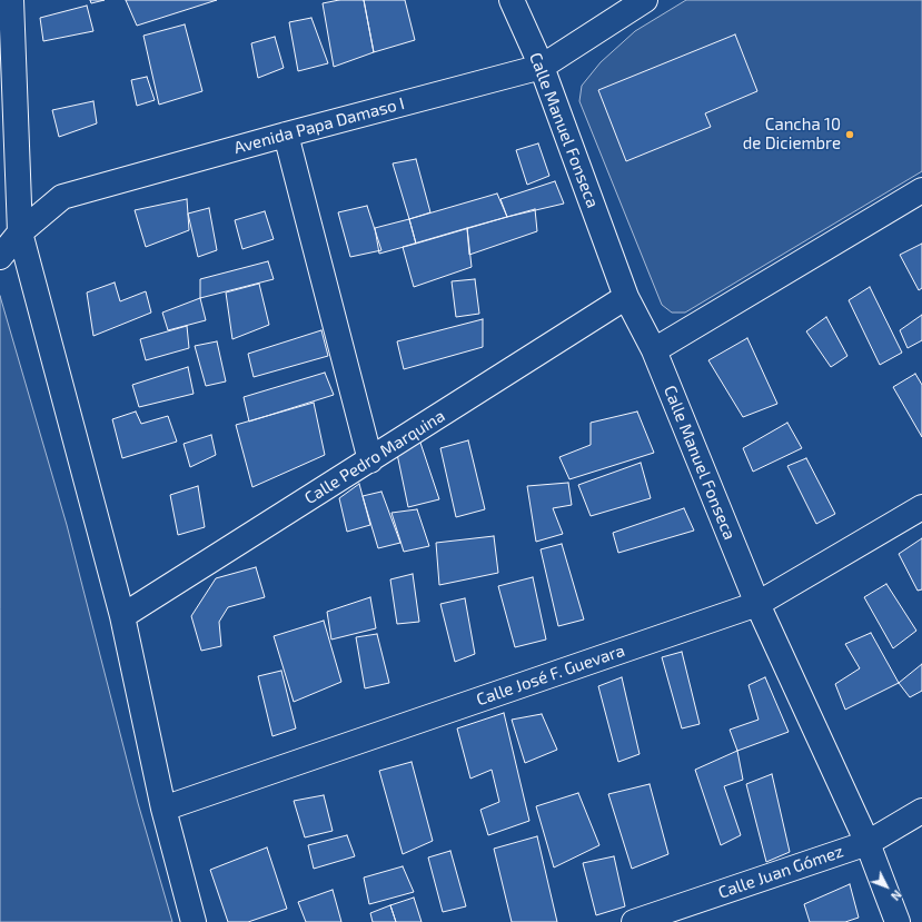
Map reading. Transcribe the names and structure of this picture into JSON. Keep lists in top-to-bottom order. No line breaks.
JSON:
{"streets":{"street":["Avenida Papa Damaso I","Calle Manuel Fonseca","Calle Pedro Marquina","Calle José F. Guevara","Calle Juan Gómez"]},"crossings":[["Avenida Papa Damaso I","Calle Manuel Fonseca"],["Calle Manuel Fonseca","Calle Pedro Marquina"],["Calle Manuel Fonseca","Calle José F. Guevara"],["Calle Manuel Fonseca","Calle Juan Gómez"]],"places":["Cancha 10 de Diciembre"],"north":"bottom right"}
